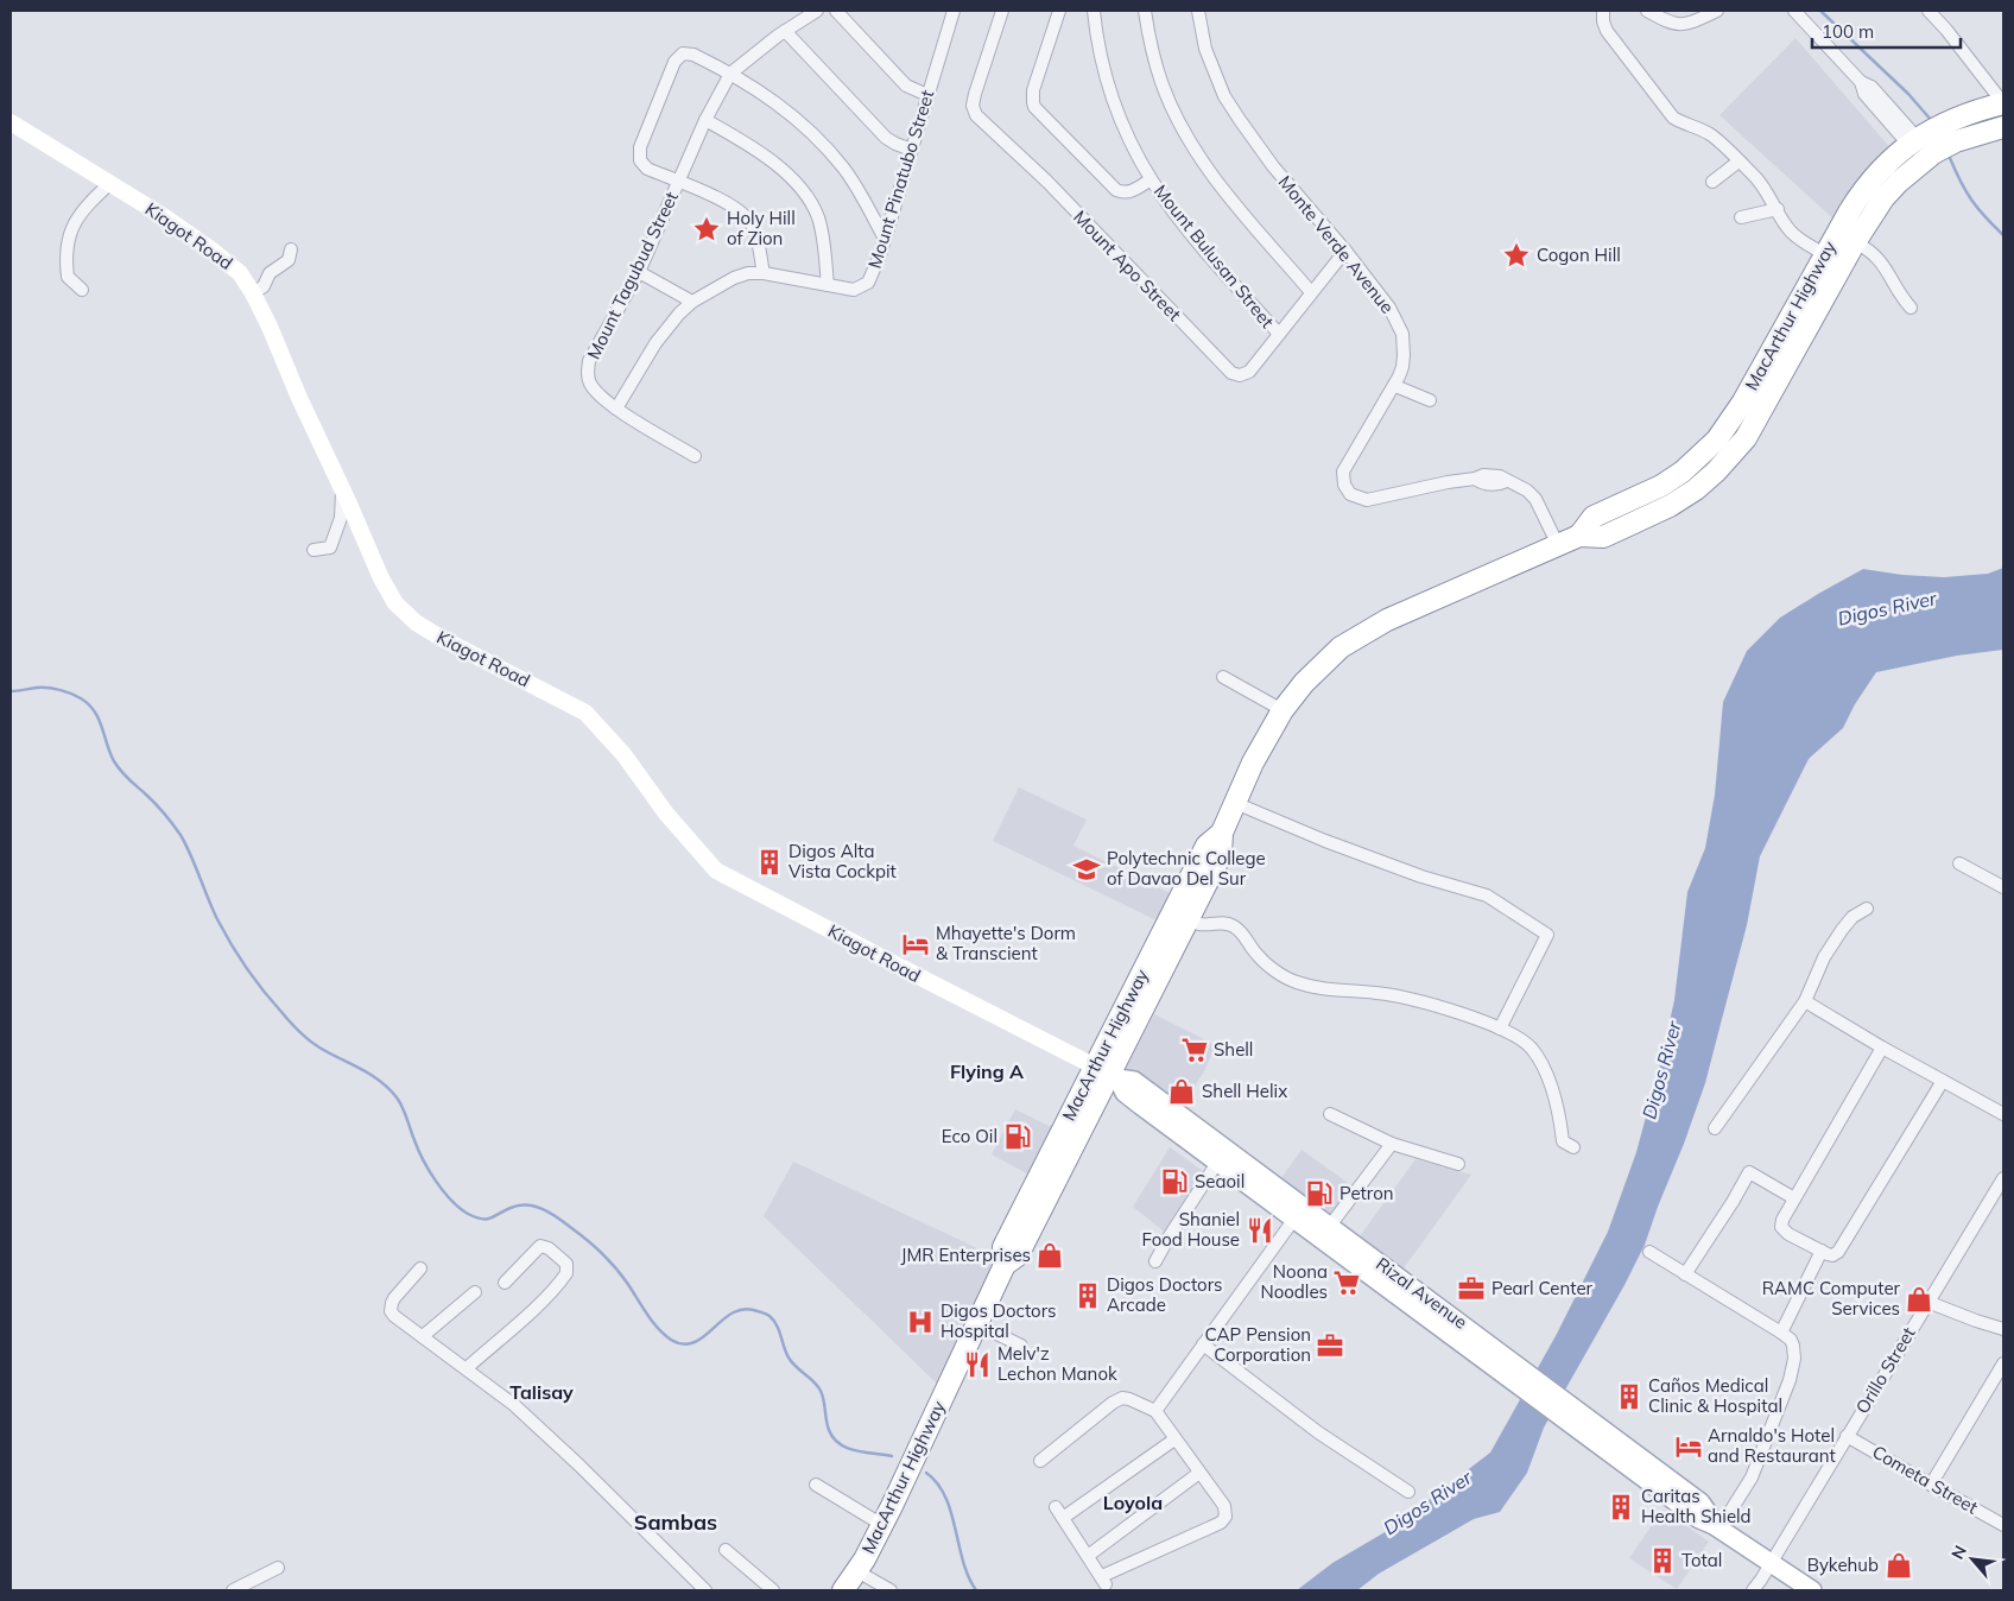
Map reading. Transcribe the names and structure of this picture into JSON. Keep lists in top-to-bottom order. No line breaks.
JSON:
{"streets":{"highway":["MacArthur Highway"],"main road":["Rizal Avenue"],"street":["Mount Pinatubo Street","Kiagot Road","Monte Verde Avenue","Mount Bulusan Street","Mount Apo Street","Mount Tagubud Street","Orillo Street","Cometa Street"]},"crossings":[["Mount Pinatubo Street","Mount Tagubud Street"],["Kiagot Road","MacArthur Highway"],["Kiagot Road","Rizal Avenue"],["Monte Verde Avenue","Mount Apo Street"],["Monte Verde Avenue","MacArthur Highway"],["Mount Bulusan Street","Mount Apo Street"],["MacArthur Highway","Rizal Avenue"],["Rizal Avenue","Orillo Street"],["Orillo Street","Cometa Street"]],"districts":["Flying A","Talisay","Loyola","Sambas"],"water":["Digos River"],"places":{"place":["Holy Hill of Zion","Cogon Hill"],"building":["Digos Alta Vista Cockpit","Digos Doctors Arcade","Caños Medical Clinic & Hospital","Caritas Health Shield","Total"],"school or university":["Polytechnic College of Davao Del Sur"],"hotel":["Mhayette's Dorm & Transcient","Arnaldo's Hotel and Restaurant"],"supermarket":["Shell","Noona Noodles"],"shop":["Shell Helix","JMR Enterprises","RAMC Computer Services","Bykehub"],"fuel station":["Eco Oil","Seaoil","Petron"],"restaurant":["Shaniel Food House","Melv'z Lechon Manok"],"office":["Pearl Center","CAP Pension Corporation"],"hospital":["Digos Doctors Hospital"]},"scale_bar":"100 m","north":"top left"}
